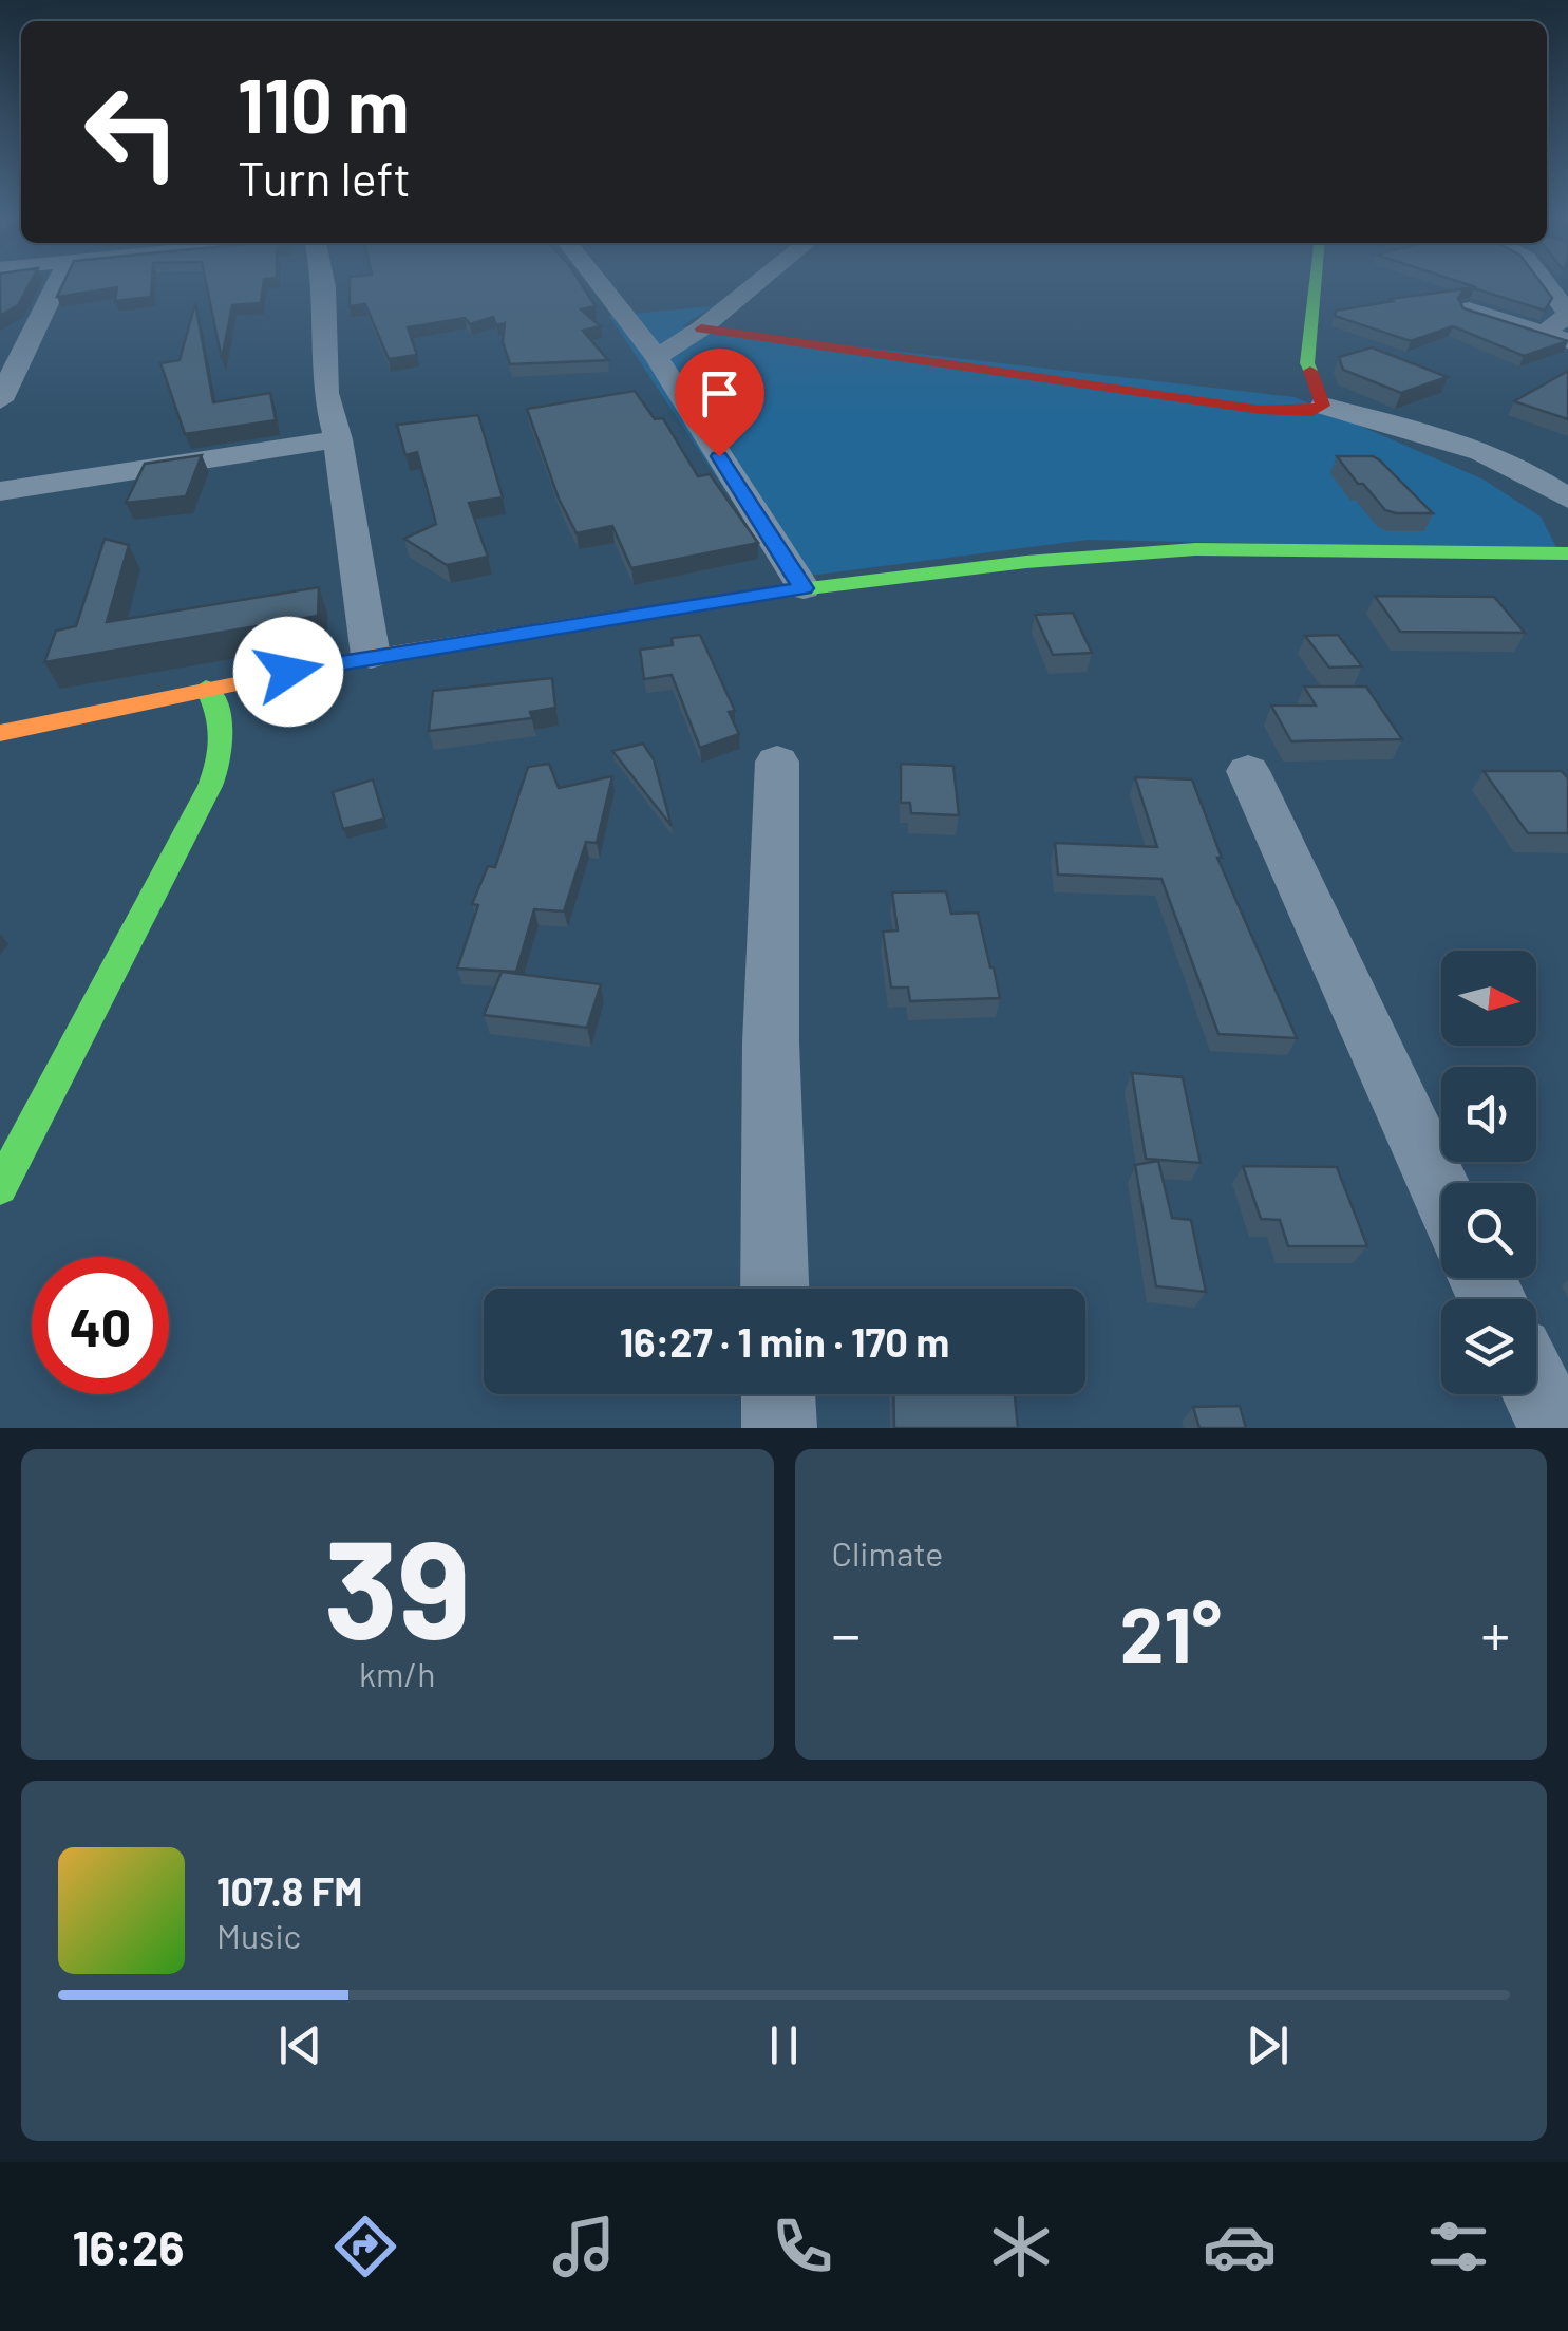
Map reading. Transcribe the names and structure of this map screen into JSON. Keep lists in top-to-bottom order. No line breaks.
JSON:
{"north":"right","page":{"turn":["110 m","Turn left"],"limit":"40","trip":"16:27 · 1 min · 170 m","tile":[["39","km/h"],"Climate"],"heat":["−","21°","+"],"song":["107.8 FM","Music"],"tabs":"16:26"}}
